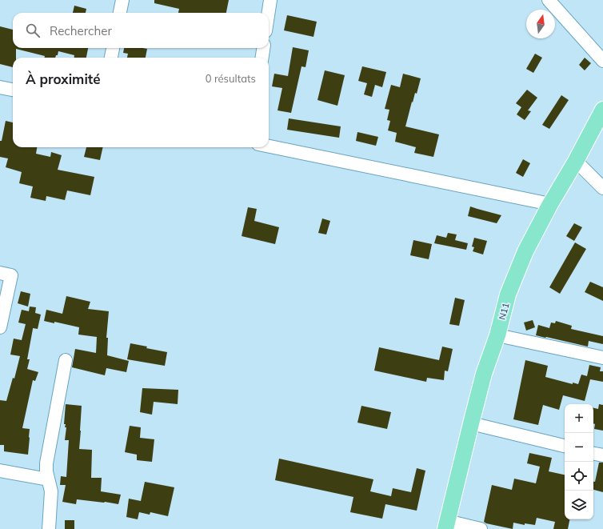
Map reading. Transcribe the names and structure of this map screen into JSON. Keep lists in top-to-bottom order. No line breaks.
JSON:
{"streets":{"main road":["N11"]},"north":"top","page":{"search":"Rechercher","heading":["À proximité","0 résultats"],"map_buttons":["+","−"]}}
